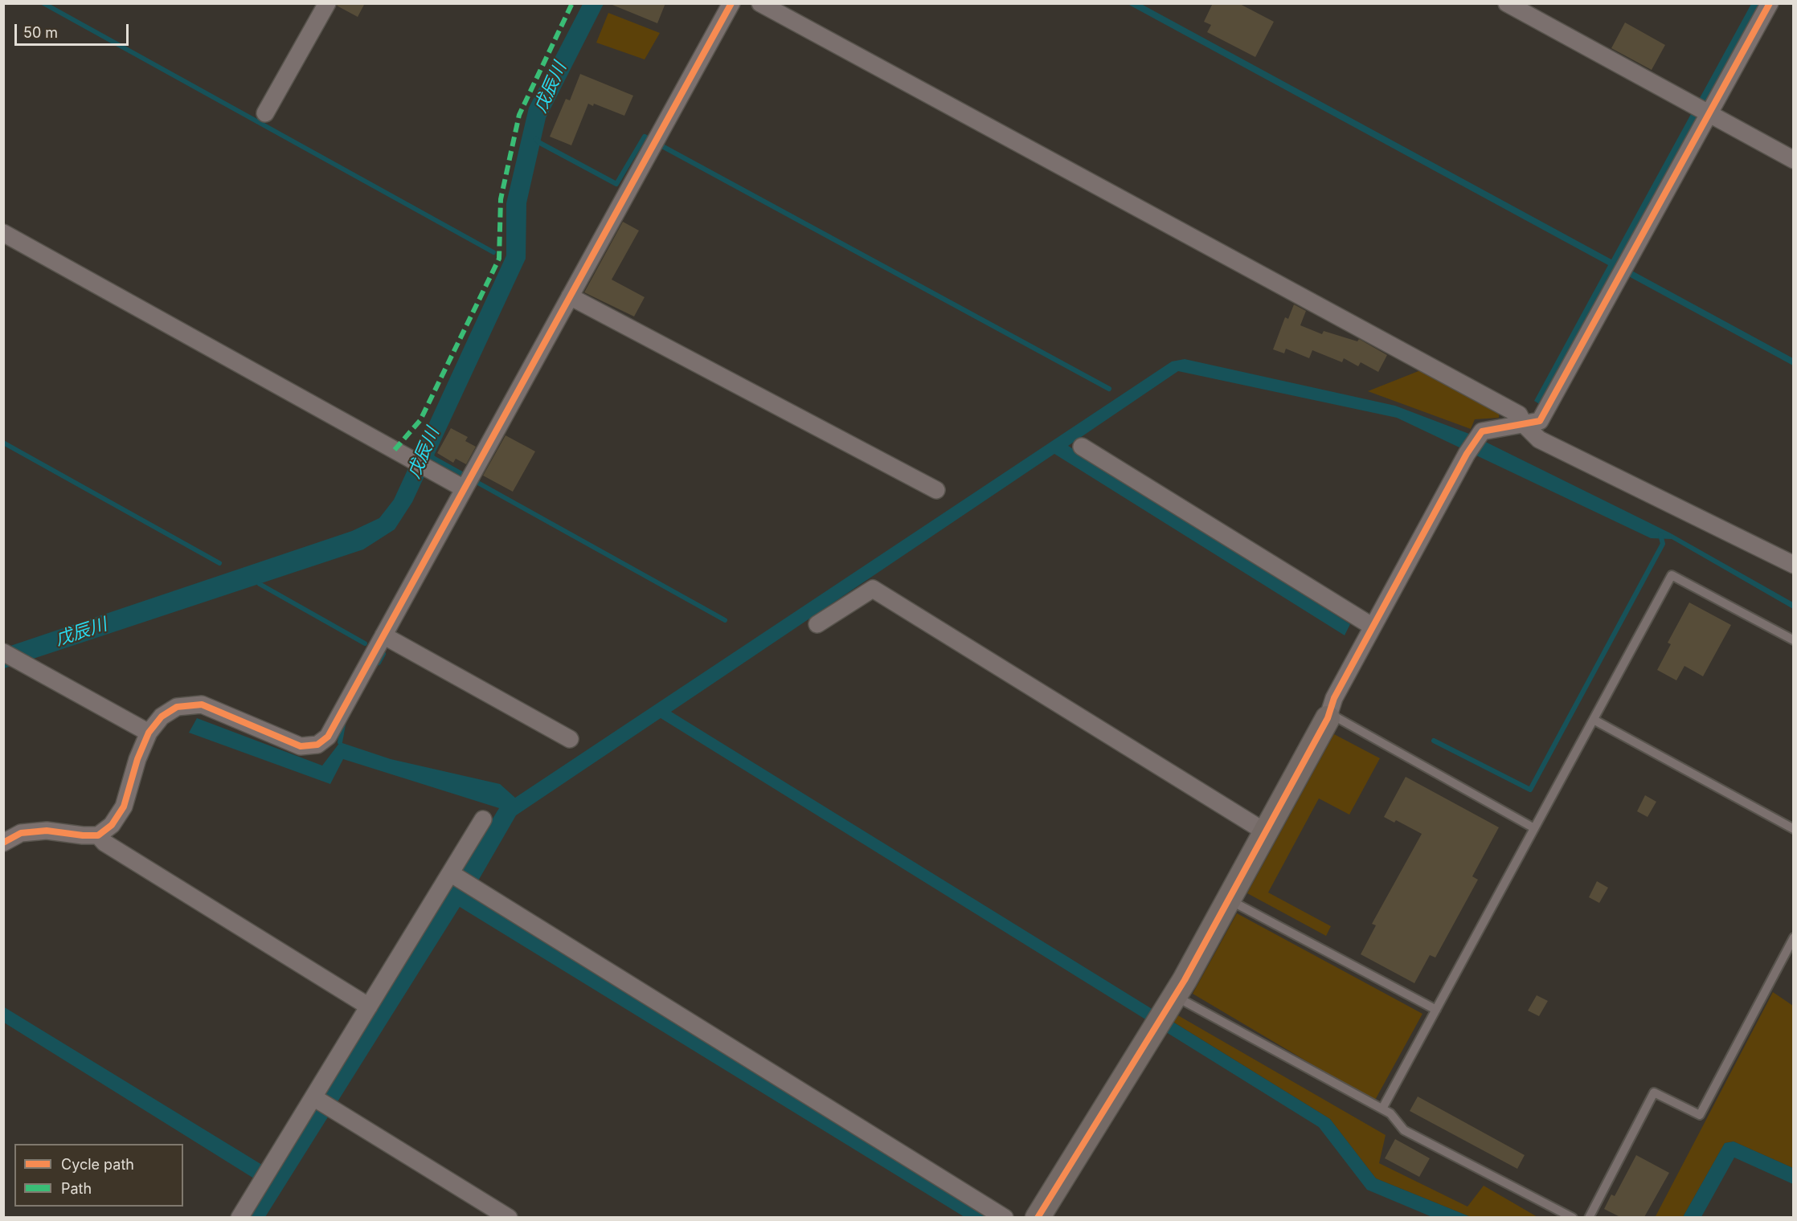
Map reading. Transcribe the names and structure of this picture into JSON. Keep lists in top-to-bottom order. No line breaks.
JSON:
{"water":["戊辰川"],"legend":["Cycle path","Path"],"scale_bar":"50 m"}
